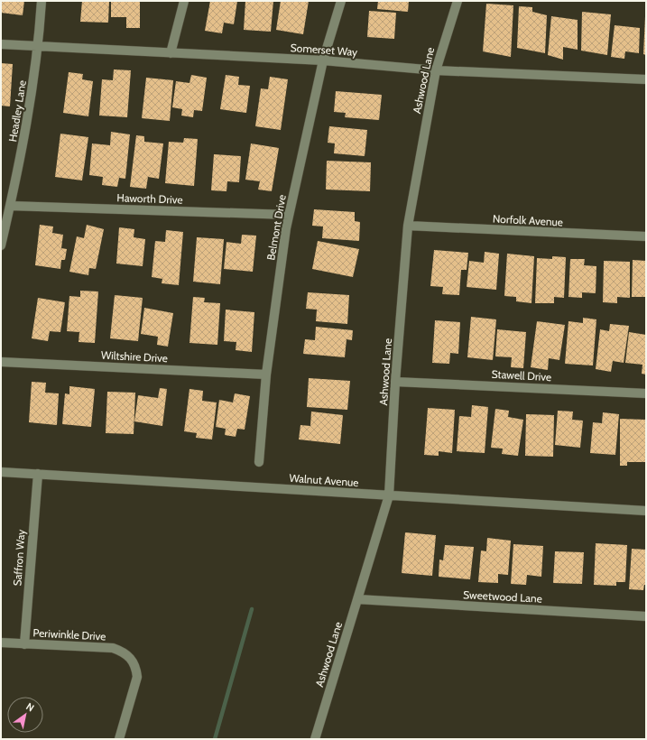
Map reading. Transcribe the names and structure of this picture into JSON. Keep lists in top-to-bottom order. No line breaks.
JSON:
{"streets":{"street":["Somerset Way","Ashwood Lane","Headley Lane","Haworth Drive","Norfolk Avenue","Belmont Drive","Wiltshire Drive","Stawell Drive","Walnut Avenue","Saffron Way","Sweetwood Lane","Periwinkle Drive"]},"crossings":[["Somerset Way","Ashwood Lane"],["Somerset Way","Headley Lane"],["Somerset Way","Belmont Drive"],["Ashwood Lane","Norfolk Avenue"],["Ashwood Lane","Stawell Drive"],["Ashwood Lane","Walnut Avenue"],["Ashwood Lane","Sweetwood Lane"],["Headley Lane","Haworth Drive"],["Haworth Drive","Belmont Drive"],["Belmont Drive","Wiltshire Drive"],["Walnut Avenue","Saffron Way"],["Saffron Way","Periwinkle Drive"]],"north":"top right"}
